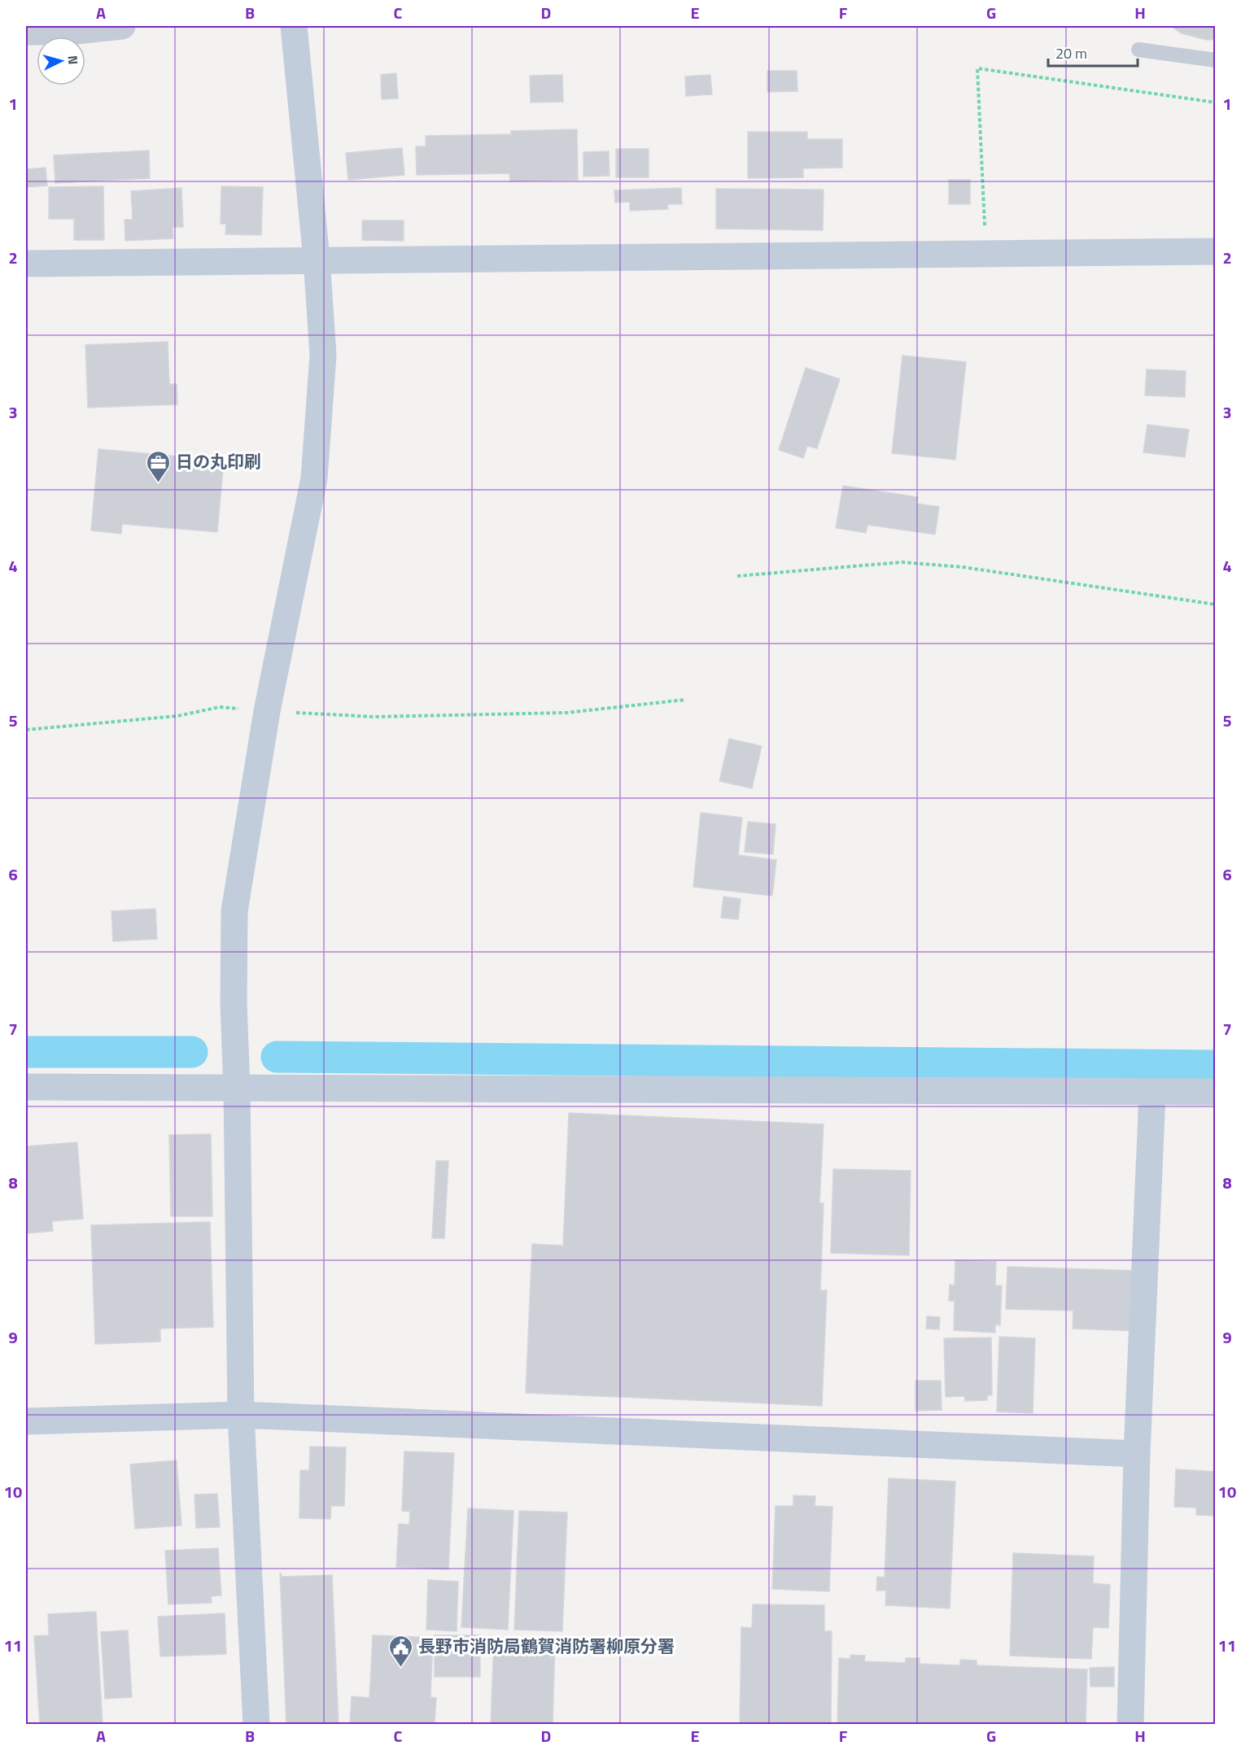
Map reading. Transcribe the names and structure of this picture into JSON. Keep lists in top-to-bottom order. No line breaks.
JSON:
{"places":{"office":["日の丸印刷"],"public building":["長野市消防局鶴賀消防署柳原分署"]},"scale_bar":"20 m","north":"right","grid":{"columns":["A","B","C","D","E","F","G","H"],"rows":["1","2","3","4","5","6","7","8","9","10","11"]}}
